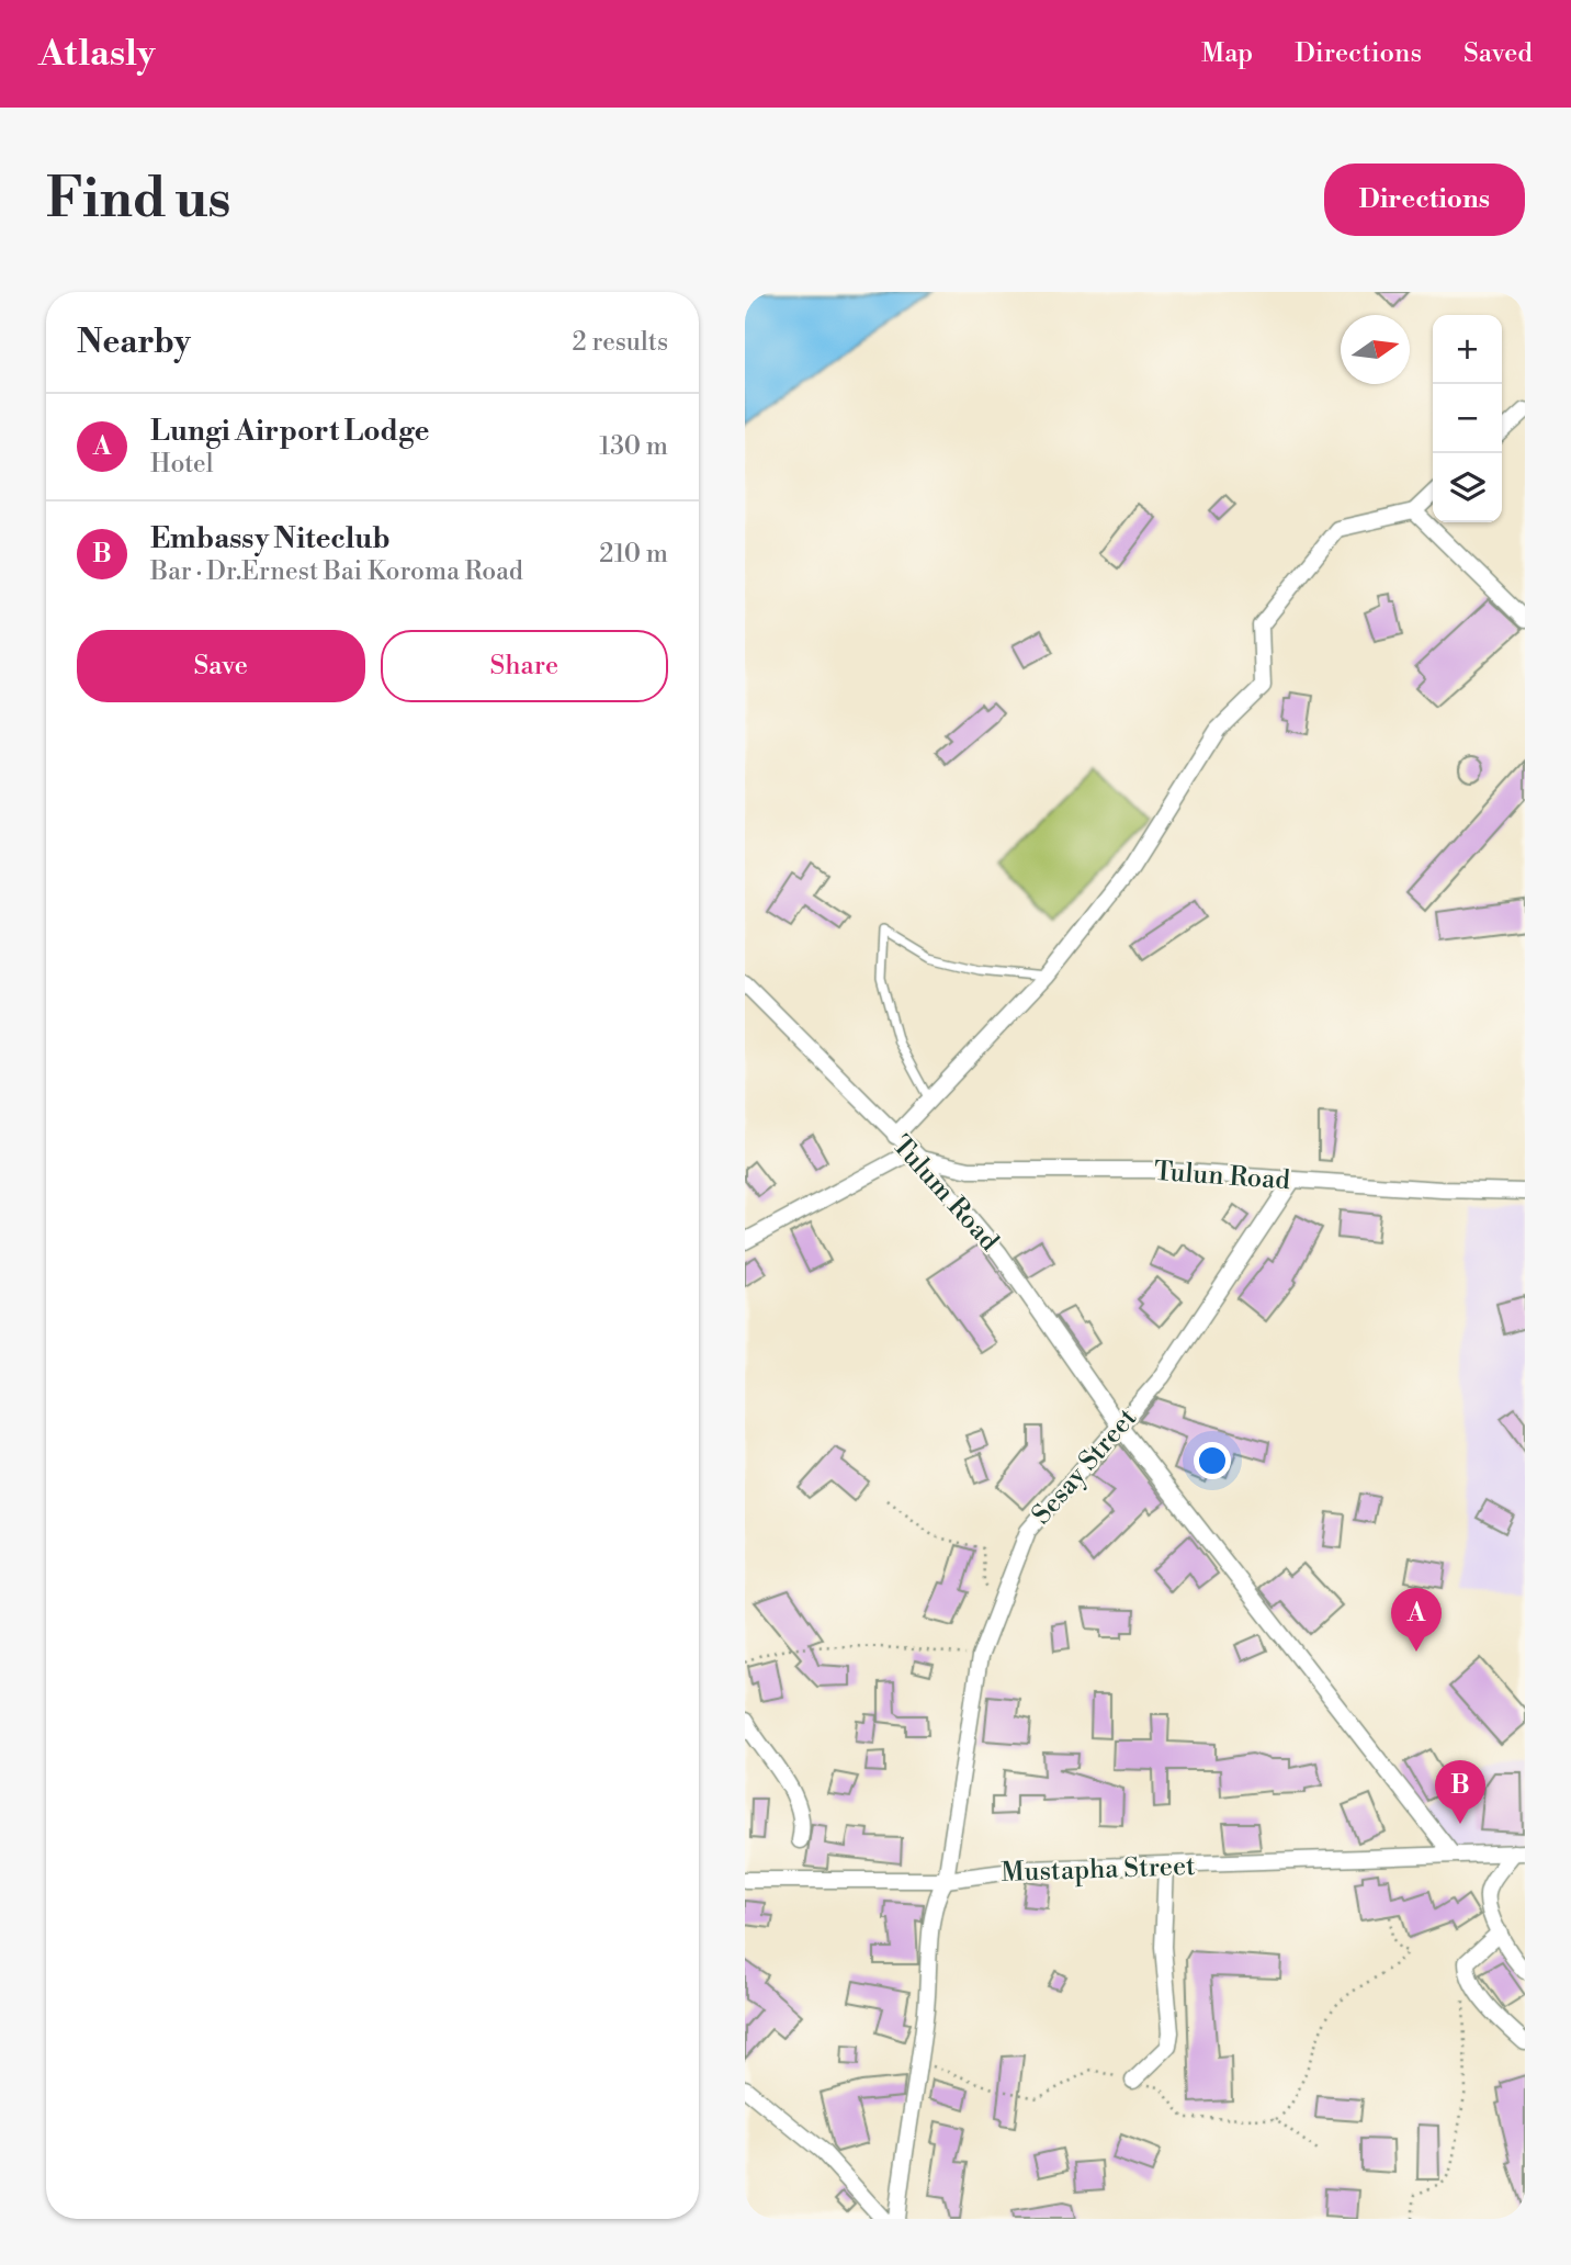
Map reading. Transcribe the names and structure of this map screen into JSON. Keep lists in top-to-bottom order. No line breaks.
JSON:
{"streets":{"street":["Tulun Road","Tulum Road","Sesay Street","Mustapha Street"]},"crossings":[["Tulun Road","Tulum Road"],["Tulun Road","Sesay Street"],["Tulum Road","Sesay Street"],["Tulum Road","Mustapha Street"],["Sesay Street","Mustapha Street"]],"north":"right","page":{"header":"Atlasly","nav":["Map","Directions","Saved"],"buttons":["Directions",["Save","Share"]],"title":"Find us","heading":["Nearby","2 results"],"map_buttons":["+","−"],"list":[{"mark":"A","name":"Lungi Airport Lodge","note":"Hotel","value":"130 m"},{"mark":"B","name":"Embassy Niteclub","note":"Bar · Dr.Ernest Bai Koroma Road","value":"210 m"}],"pins":["A","B"]}}
